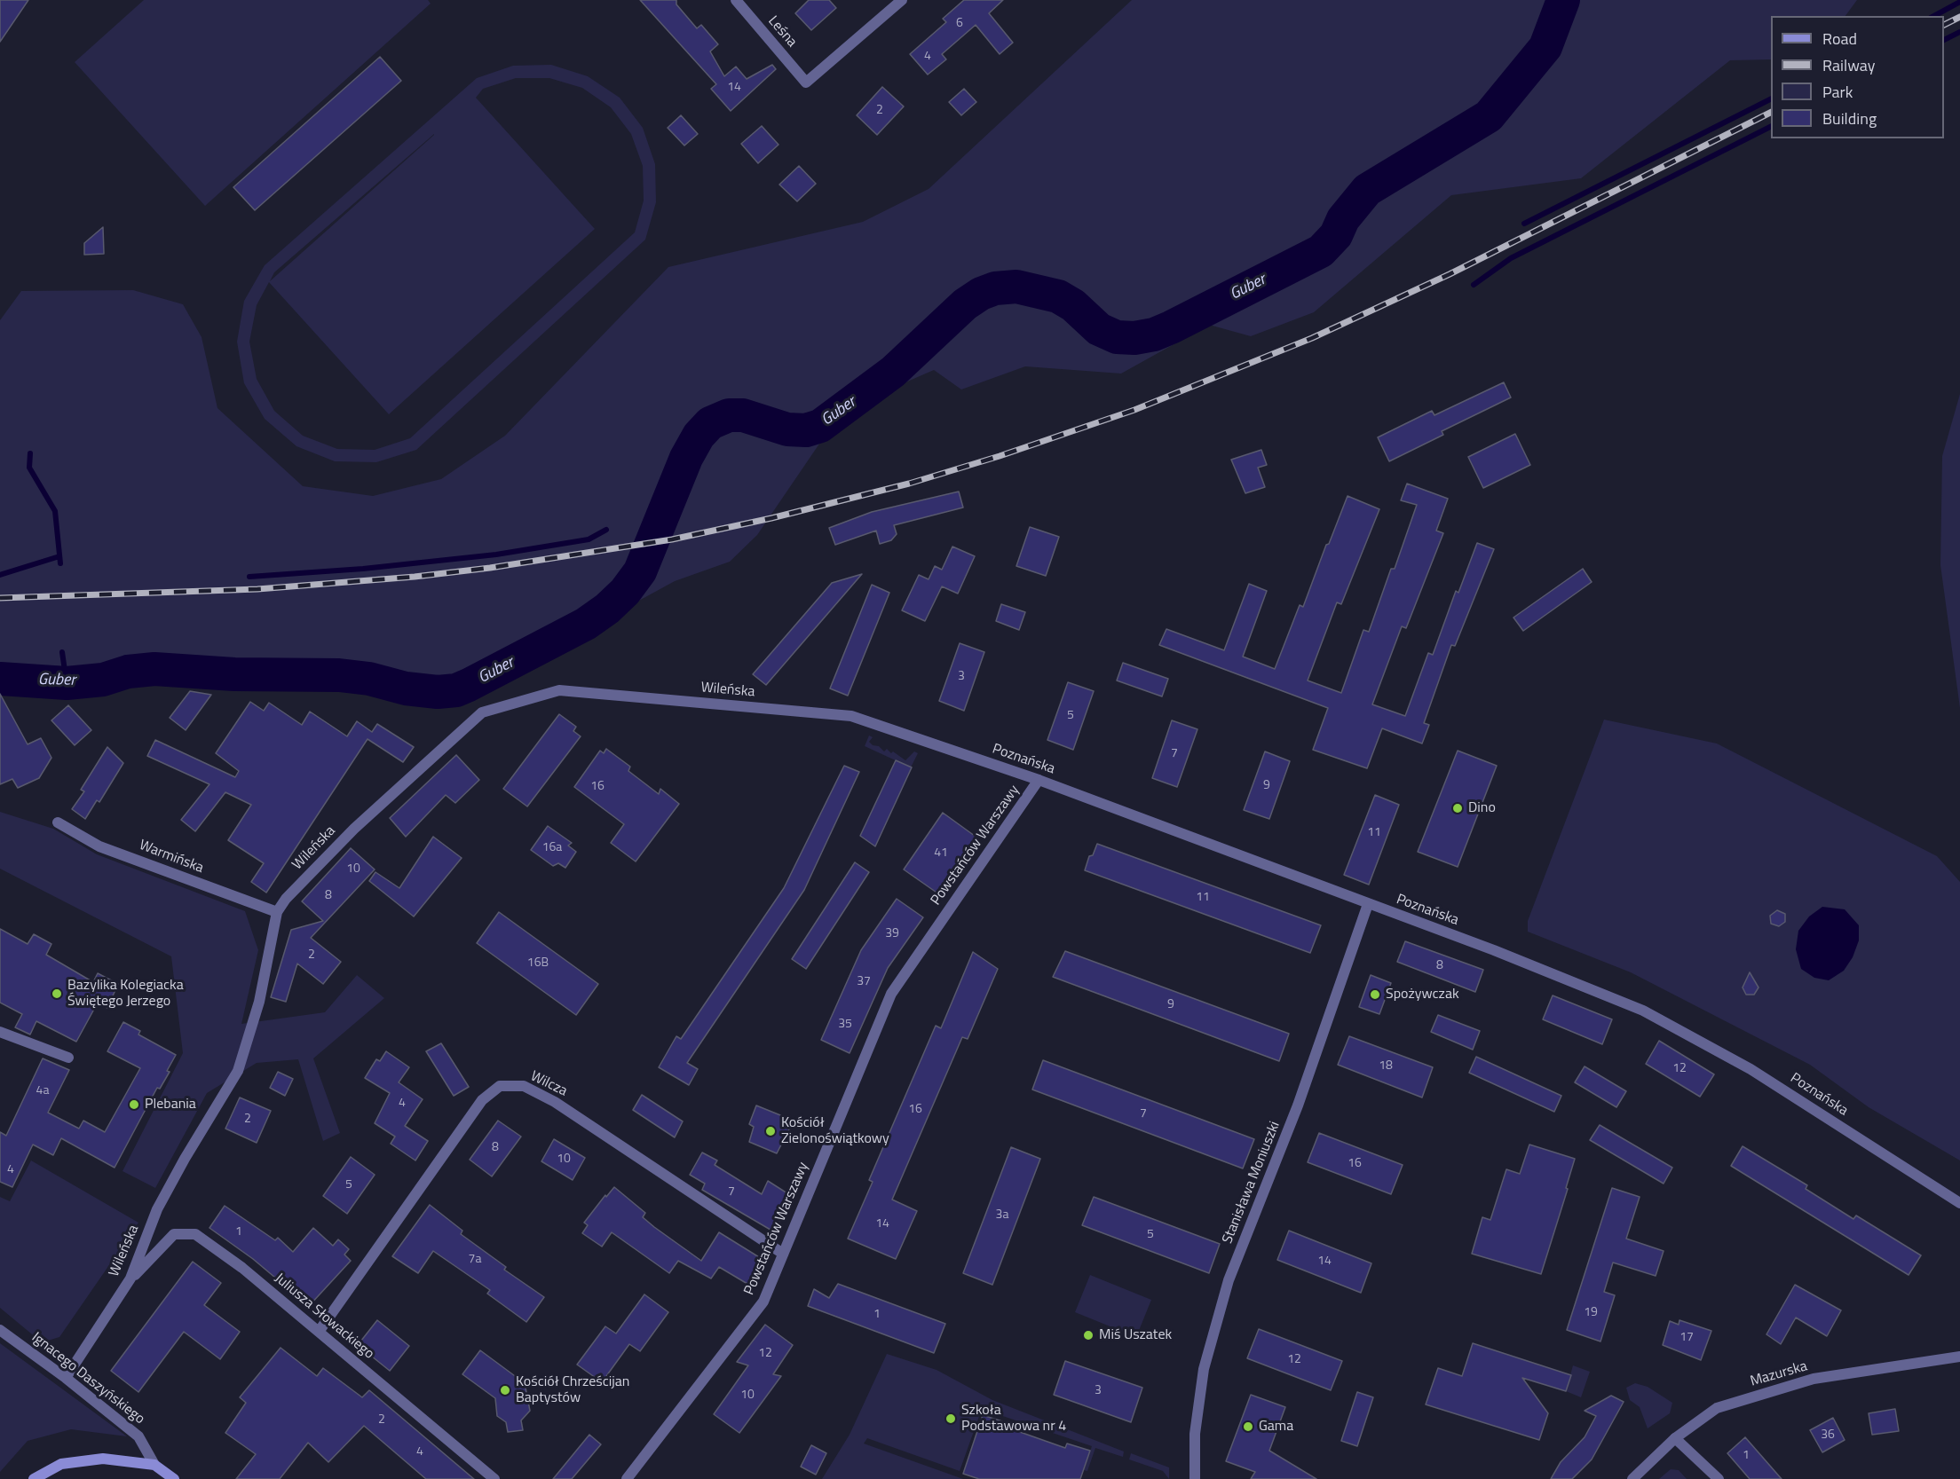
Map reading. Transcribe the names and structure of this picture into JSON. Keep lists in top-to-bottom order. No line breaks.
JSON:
{"streets":{"main road":["Ignacego Daszyńskiego"],"street":["Leśna","Wileńska","Poznańska","Powstańców Warszawy","Warmińska","Wilcza","Stanisława Moniuszki","Juliusza Słowackiego","Mazurska"]},"crossings":[["Wileńska","Poznańska"],["Wileńska","Warmińska"],["Wileńska","Juliusza Słowackiego"],["Wileńska","Ignacego Daszyńskiego"],["Poznańska","Powstańców Warszawy"],["Poznańska","Stanisława Moniuszki"],["Powstańców Warszawy","Wilcza"],["Wilcza","Juliusza Słowackiego"]],"water":["Guber"],"places":["Dino","Bazylika Kolegiacka Świętego Jerzego","Spożywczak","Plebania","Kościół Zielonoświątkowy","Miś Uszatek","Kościół Chrześcijan Baptystów","Szkoła Podstawowa nr 4","Gama"],"house_numbers":["6","4","14","2","3","5","7","9","16","11","16a","41","10","8","11","39","2","16B","8","37","9","35","18","12","4a","4","16","7","2","8","10","16","4","5","7","3a","14","1","5","7a","14","19","1","17","12","12","3","10","2","36","4","1"],"legend":["Road","Railway","Park","Building"]}
